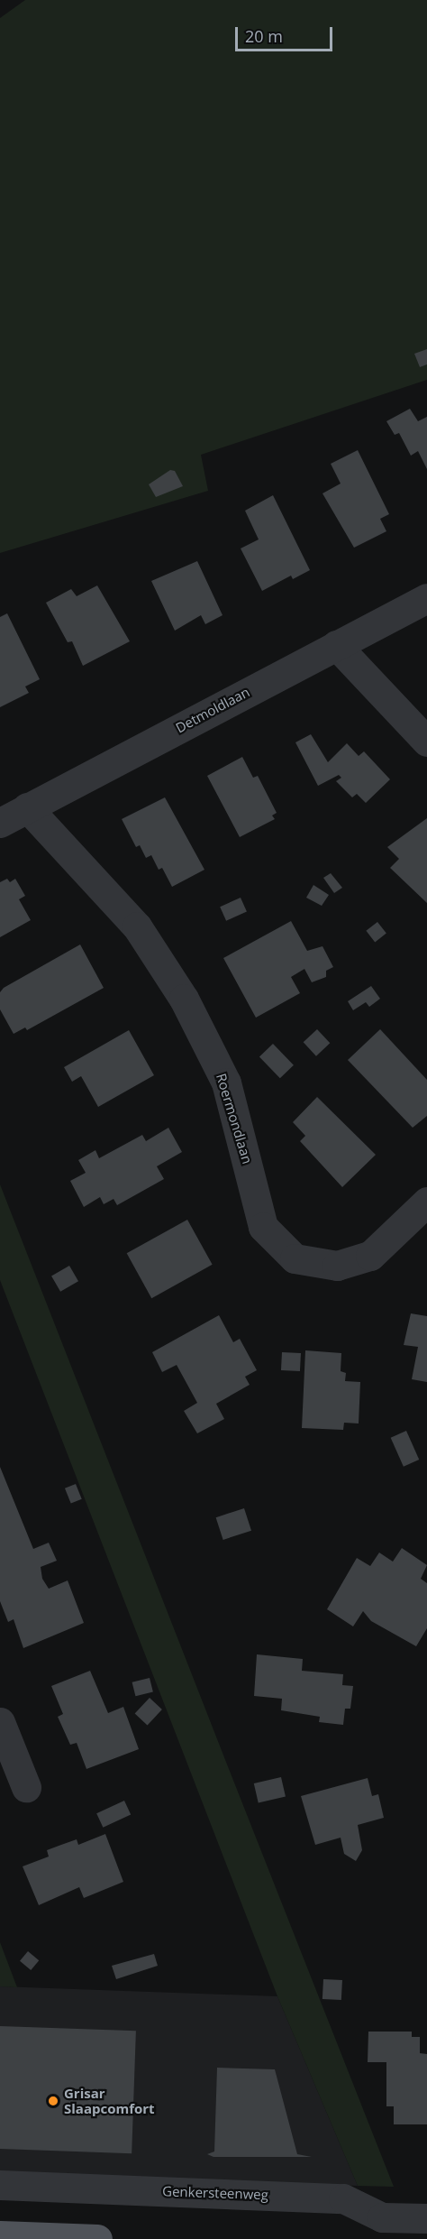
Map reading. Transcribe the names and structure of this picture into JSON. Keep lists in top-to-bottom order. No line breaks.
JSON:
{"streets":{"street":["Detmoldlaan","Roermondlaan","Genkersteenweg"]},"crossings":[["Detmoldlaan","Roermondlaan"]],"places":["Grisar Slaapcomfort"],"scale_bar":"20 m"}
